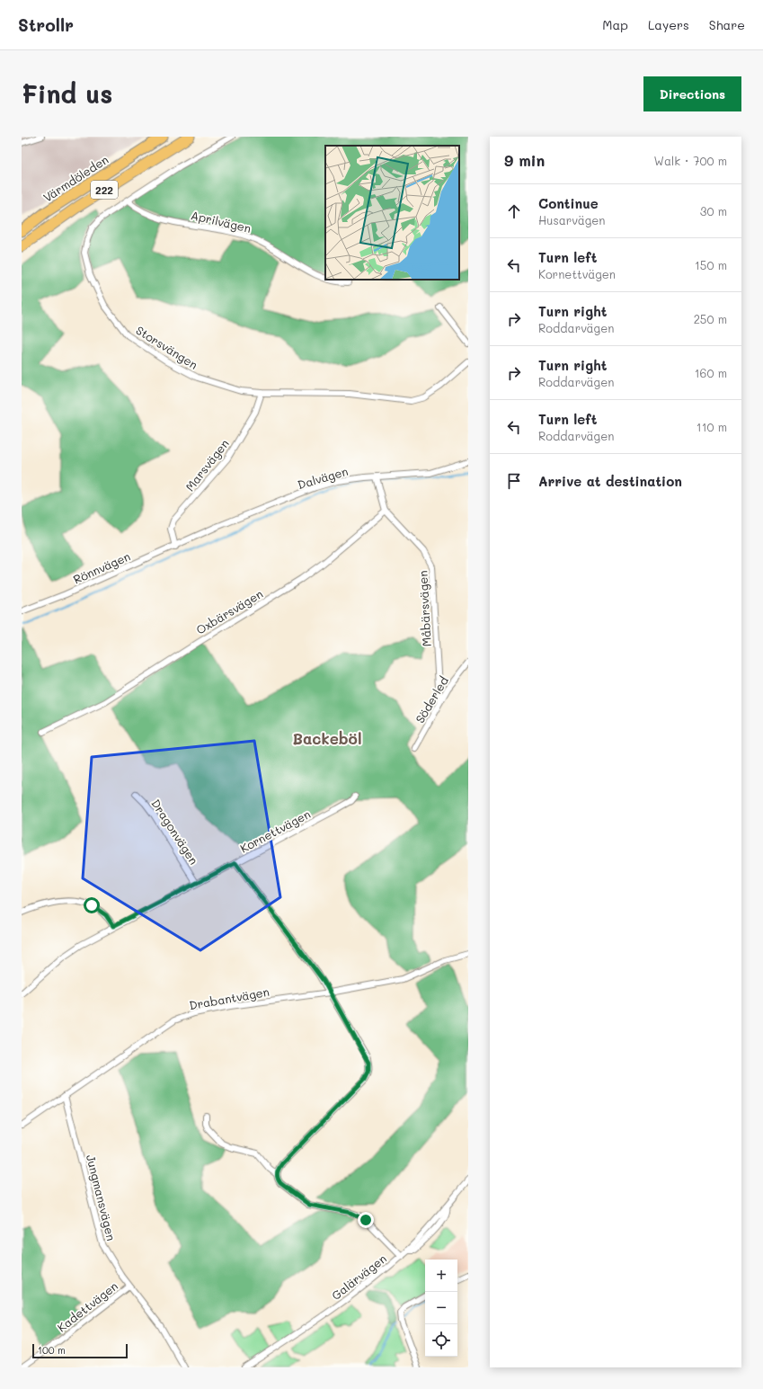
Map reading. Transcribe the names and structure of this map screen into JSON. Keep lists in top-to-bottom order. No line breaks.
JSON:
{"streets":{"highway":["Värmdöleden","222"],"street":["Aprilvägen","Storsvängen","Marsvägen","Dalvägen","Rönnvägen","Måbärsvägen","Oxbärsvägen","Söderled","Kornettvägen","Dragonvägen","Drabantvägen","Jungmansvägen","Galärvägen","Kadettvägen"]},"crossings":[["Aprilvägen","Storsvängen"],["Storsvängen","Marsvägen"],["Marsvägen","Rönnvägen"],["Dalvägen","Rönnvägen"],["Måbärsvägen","Oxbärsvägen"],["Måbärsvägen","Söderled"],["Kornettvägen","Dragonvägen"],["Drabantvägen","Jungmansvägen"],["Jungmansvägen","Kadettvägen"]],"districts":["Backeböl"],"scale_bar":"100 m","page":{"header":"Strollr","nav":["Map","Layers","Share"],"buttons":"Directions","title":"Find us","heading":["9 min","Walk · 700 m"],"list":[["Continue","Husarvägen","30 m"],["Turn left","Kornettvägen","150 m"],["Turn right","Roddarvägen","250 m"],["Turn right","Roddarvägen","160 m"],["Turn left","Roddarvägen","110 m"],"Arrive at destination"],"map_buttons":["+","−"],"scale":"100 m"}}
